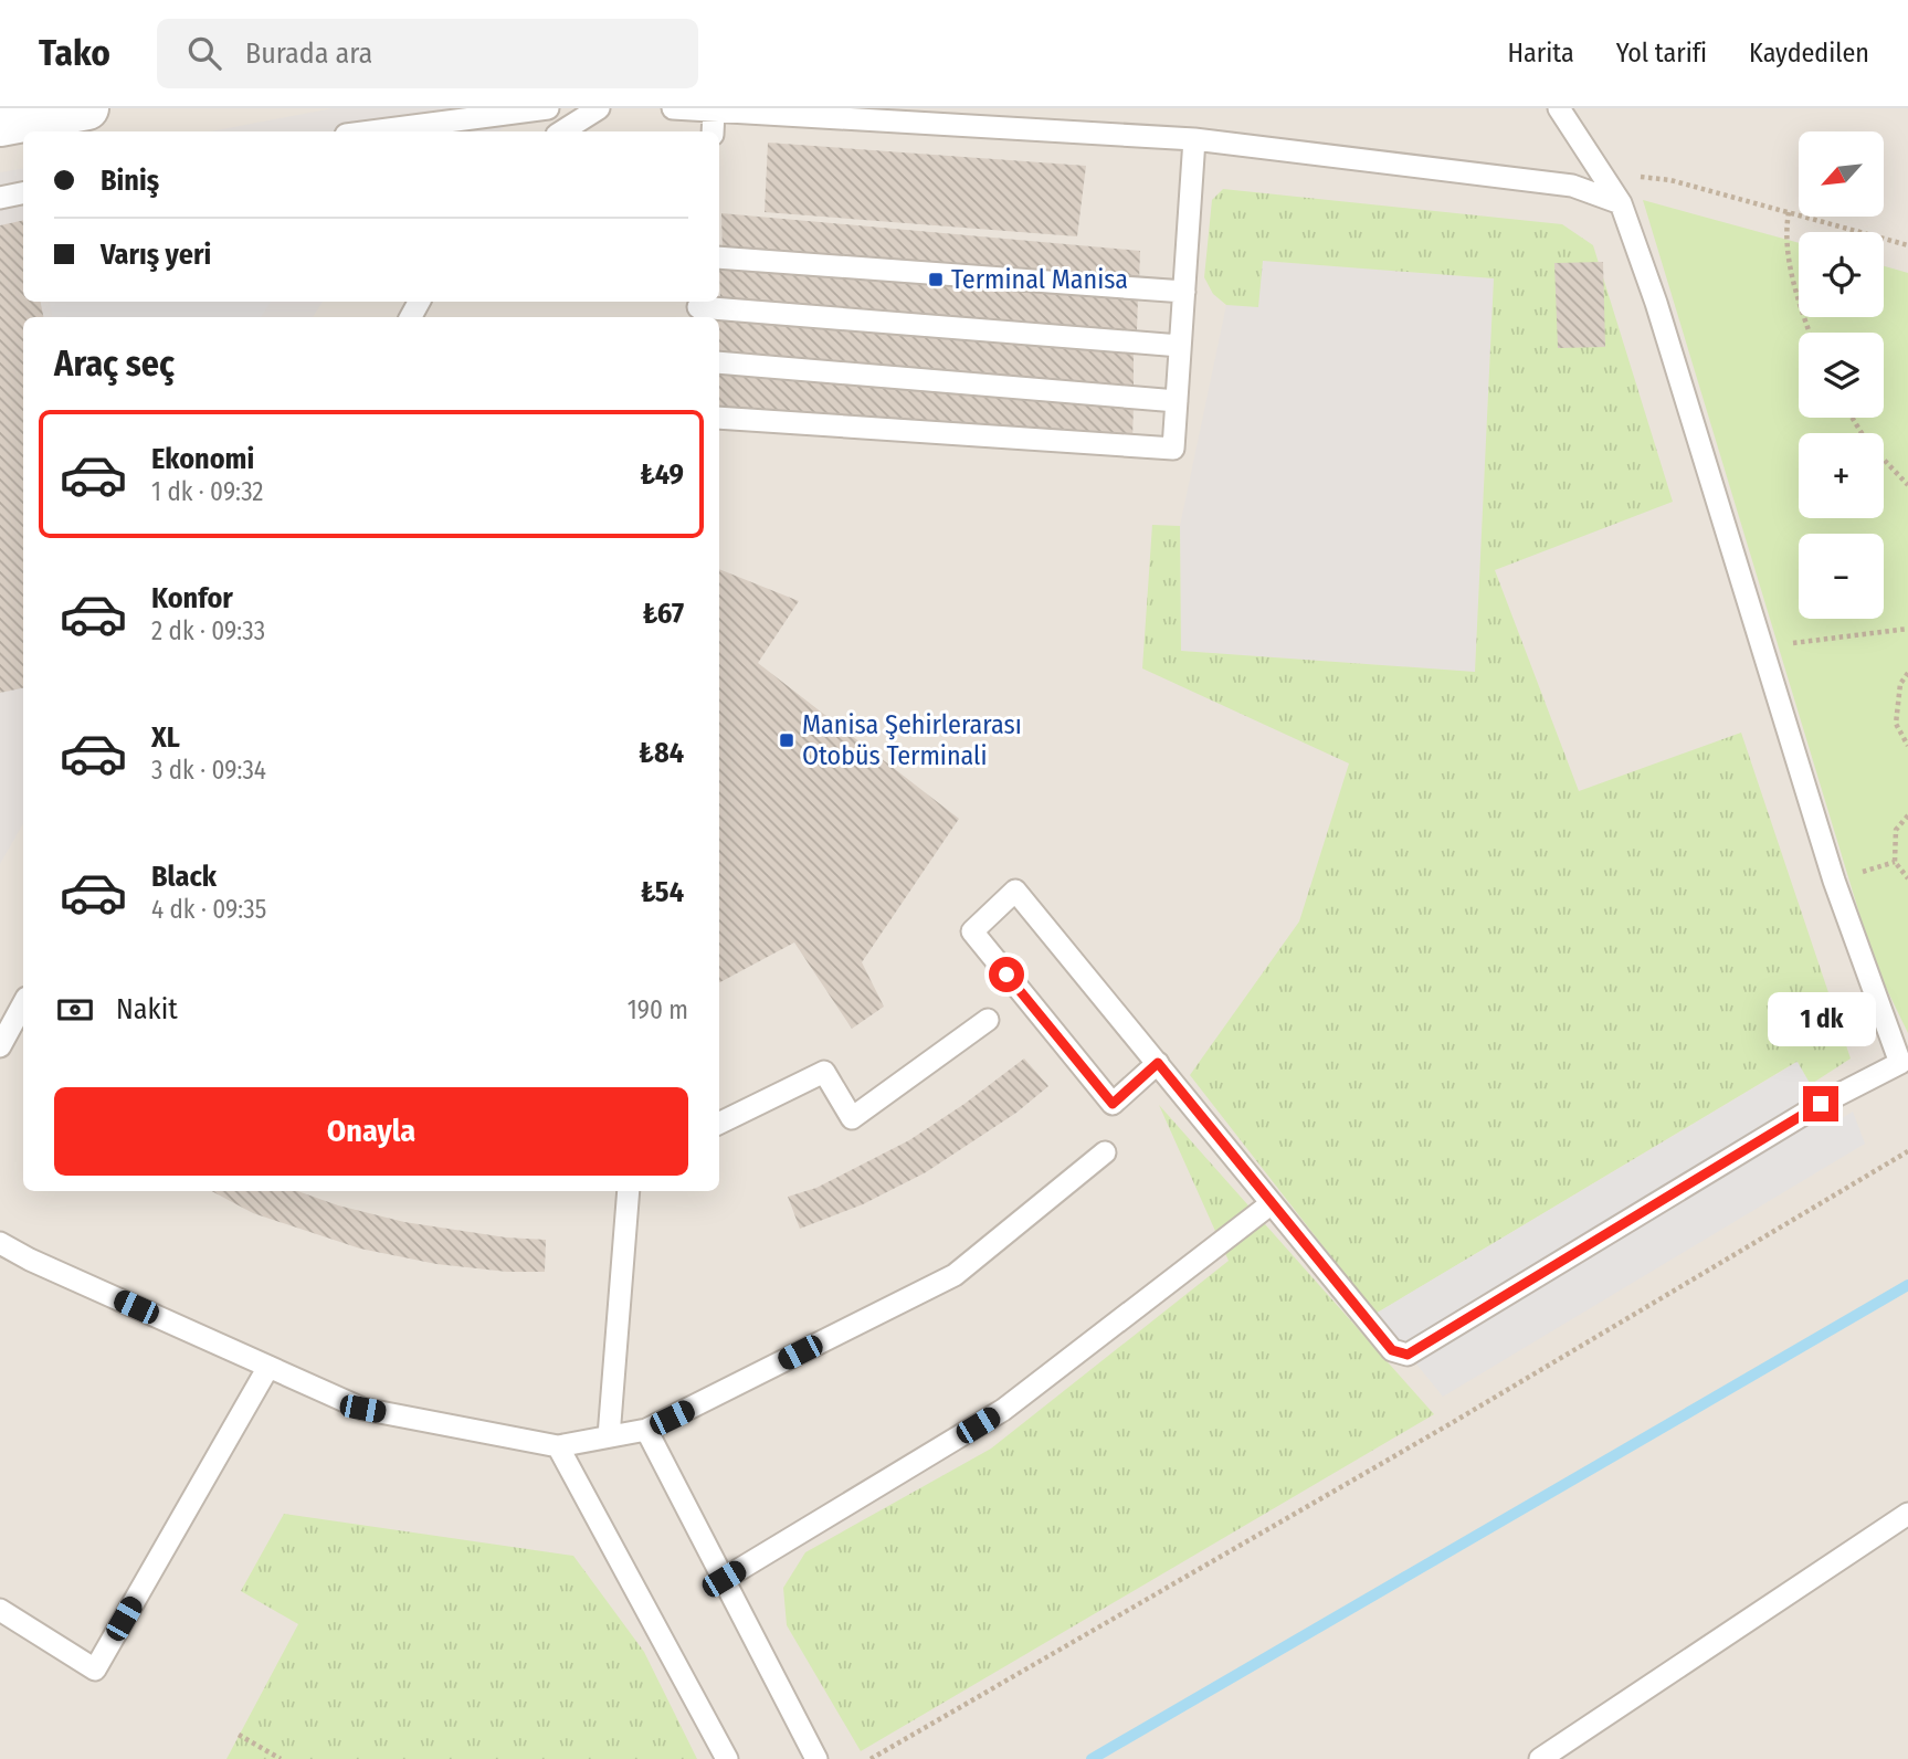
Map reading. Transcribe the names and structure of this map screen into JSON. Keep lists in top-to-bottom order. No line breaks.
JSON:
{"places":{"transit":["Terminal Manisa","Manisa Şehirlerarası Otobüs Terminali"]},"north":"bottom left","page":{"header":"Tako","search":"Burada ara","nav":["Harita","Yol tarifi","Kaydedilen"],"map_buttons":["+","−"],"banner":["Biniş","Varış yeri"],"heading":"Araç seç","list":[{"name":"Ekonomi","note":"1 dk · 09:32","value":"₺49"},{"name":"Konfor","note":"2 dk · 09:33","value":"₺67"},{"name":"XL","note":"3 dk · 09:34","value":"₺84"},{"name":"Black","note":"4 dk · 09:35","value":"₺54"}],"pay":["Nakit","190 m"],"bubble":"1 dk","buttons":"Onayla"}}
